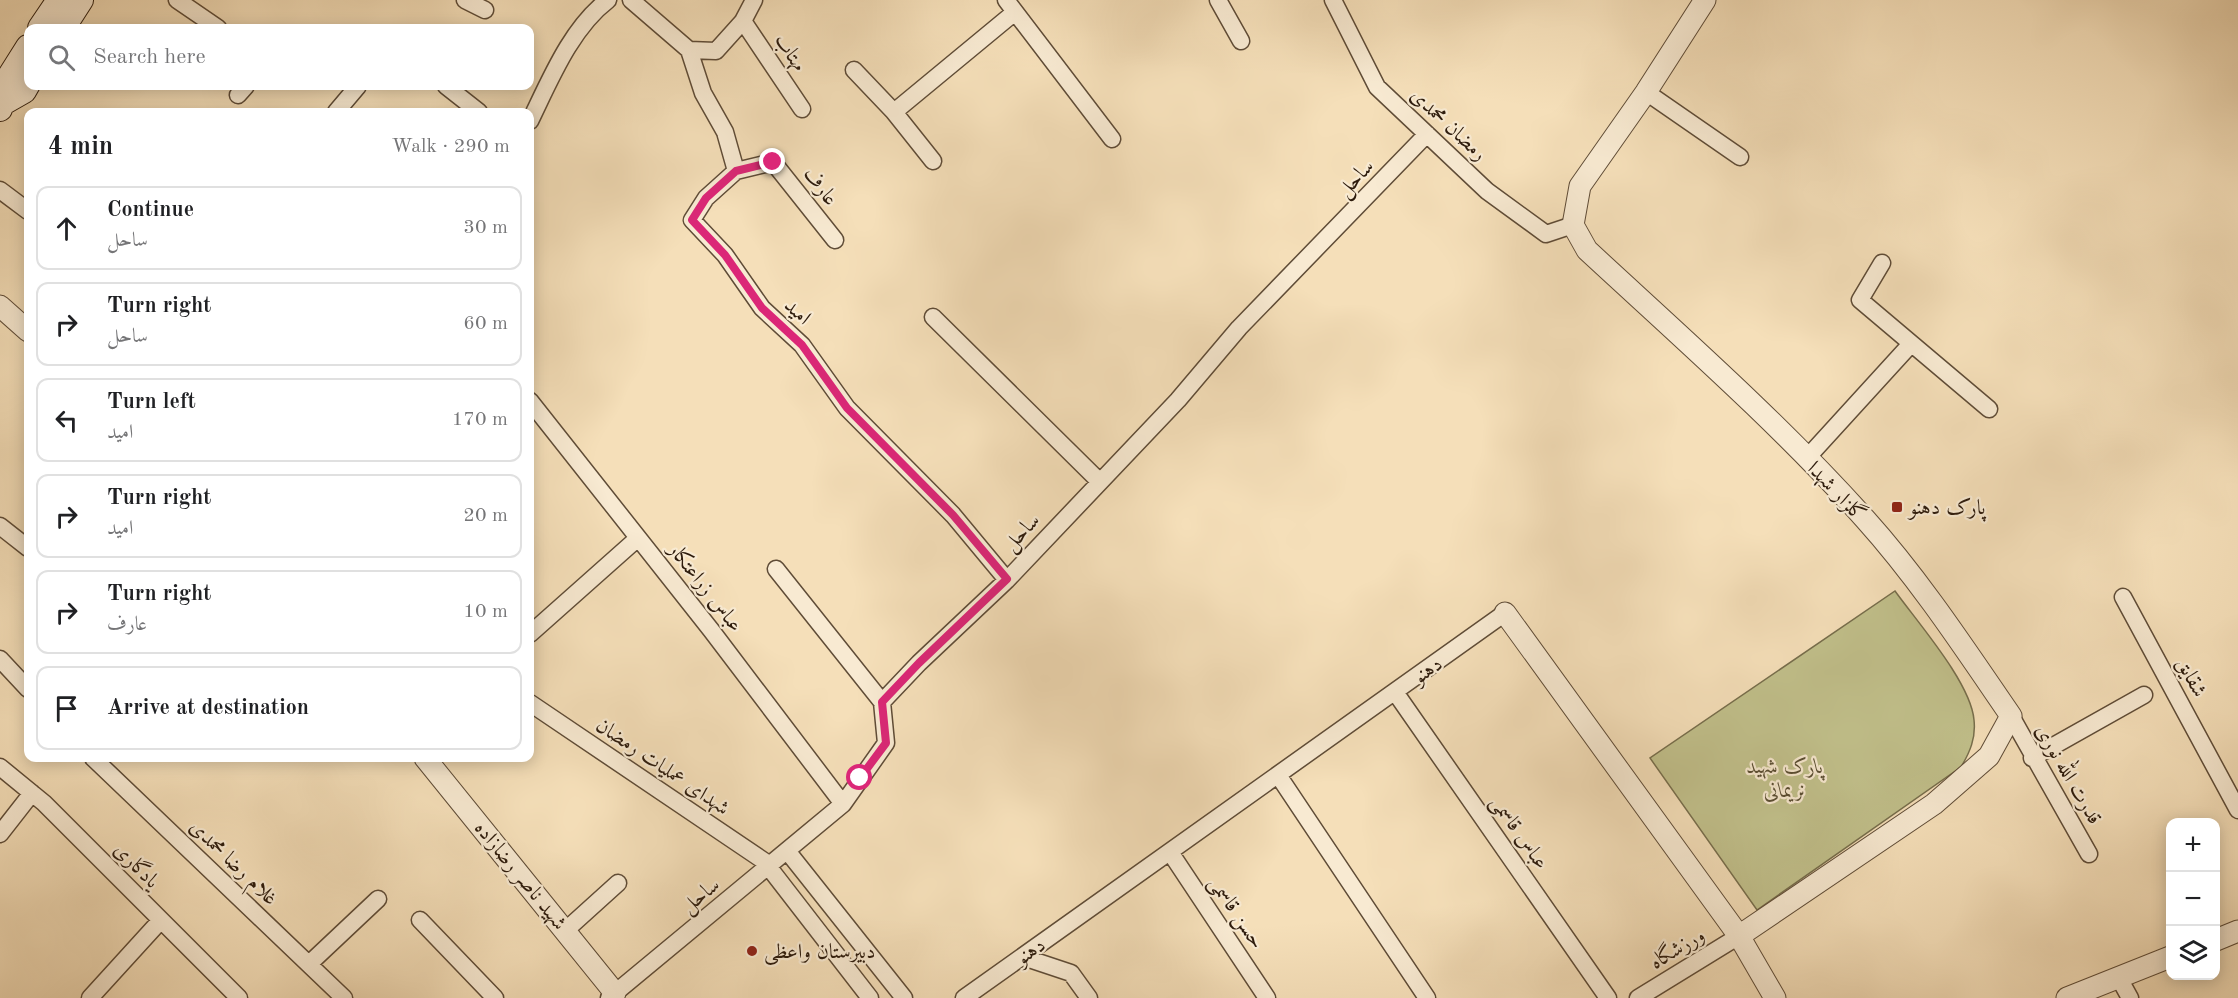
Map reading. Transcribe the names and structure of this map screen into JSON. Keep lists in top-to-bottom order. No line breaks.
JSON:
{"streets":{"street":["مهتاب","رمضان محمدی","ساحل","عارف","امید","گلزار شهدا","عباس زراعتکار","دهنو","شقایق","شهدای عملیات رمضان","قدرت الله نوری","عباس قاسمی","غلام رضا محمدی","یادگاری","شهید ناصر رضازاده","حسن قاسمی","ورزشگاه"]},"crossings":[["رمضان محمدی","ساحل"],["رمضان محمدی","گلزار شهدا"],["ساحل","امید"],["ساحل","عباس زراعتکار"],["ساحل","شهدای عملیات رمضان"],["ساحل","شهید ناصر رضازاده"],["عارف","امید"],["گلزار شهدا","قدرت الله نوری"],["دهنو","عباس قاسمی"],["دهنو","حسن قاسمی"],["دهنو","ورزشگاه"]],"parks":["پارک شهید نریمانی"],"places":{"transit":["پارک دهنو"],"other":["دبیرستان واعظی"]},"page":{"search":"Search here","heading":["4 min","Walk · 290 m"],"list":[["Continue","ساحل","30 m"],["Turn right","ساحل","60 m"],["Turn left","امید","170 m"],["Turn right","امید","20 m"],["Turn right","عارف","10 m"],"Arrive at destination"],"map_buttons":["+","−"]}}
